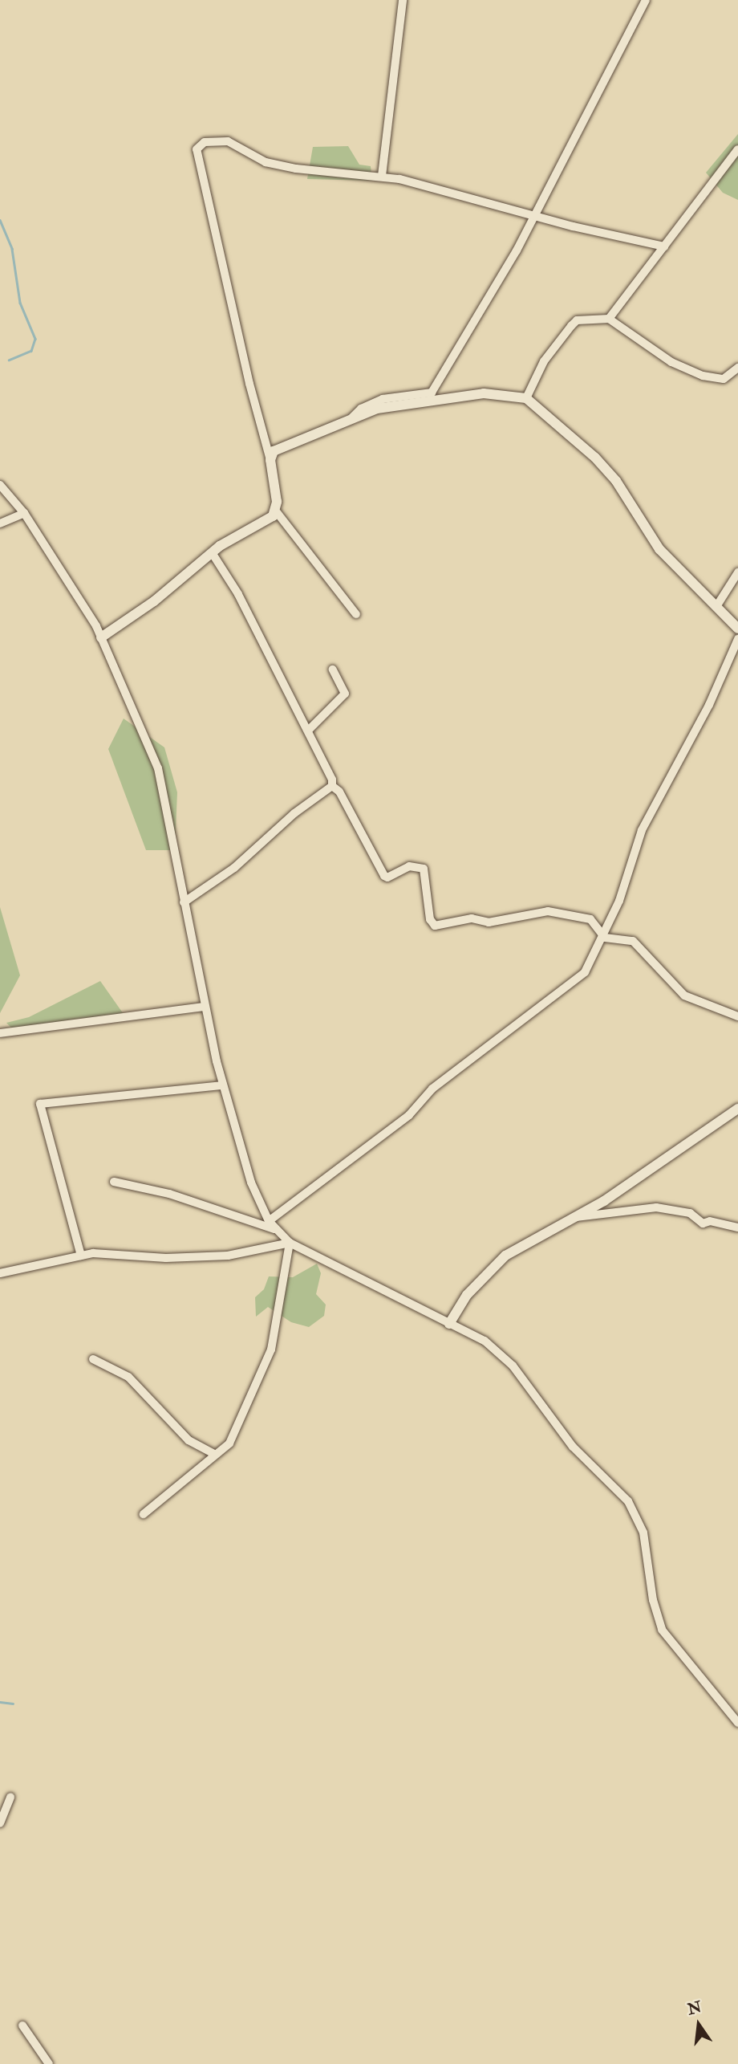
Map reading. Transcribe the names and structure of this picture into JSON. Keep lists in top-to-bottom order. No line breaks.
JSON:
{"north":"top"}
